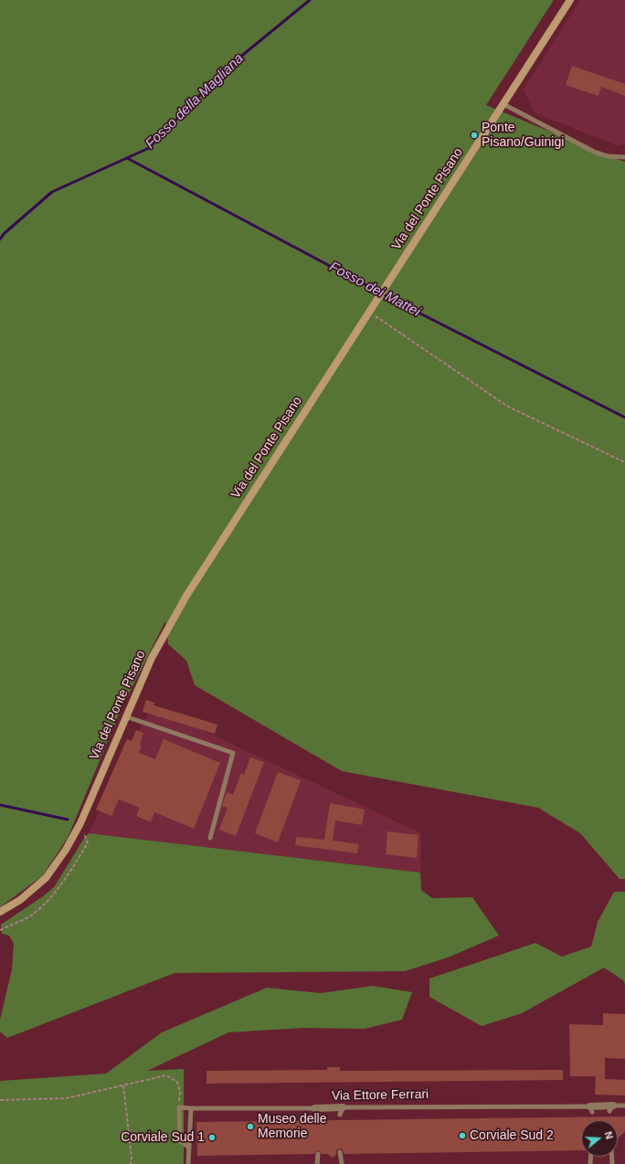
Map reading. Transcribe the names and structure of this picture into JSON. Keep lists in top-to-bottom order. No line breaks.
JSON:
{"streets":{"street":["Via del Ponte Pisano","Via Ettore Ferrari"]},"water":["Fosso della Magliana","Fosso dei Mattei"],"places":["Ponte Pisano/Guinigi","Museo delle Memorie","Corviale Sud 2","Corviale Sud 1"],"north":"right"}
